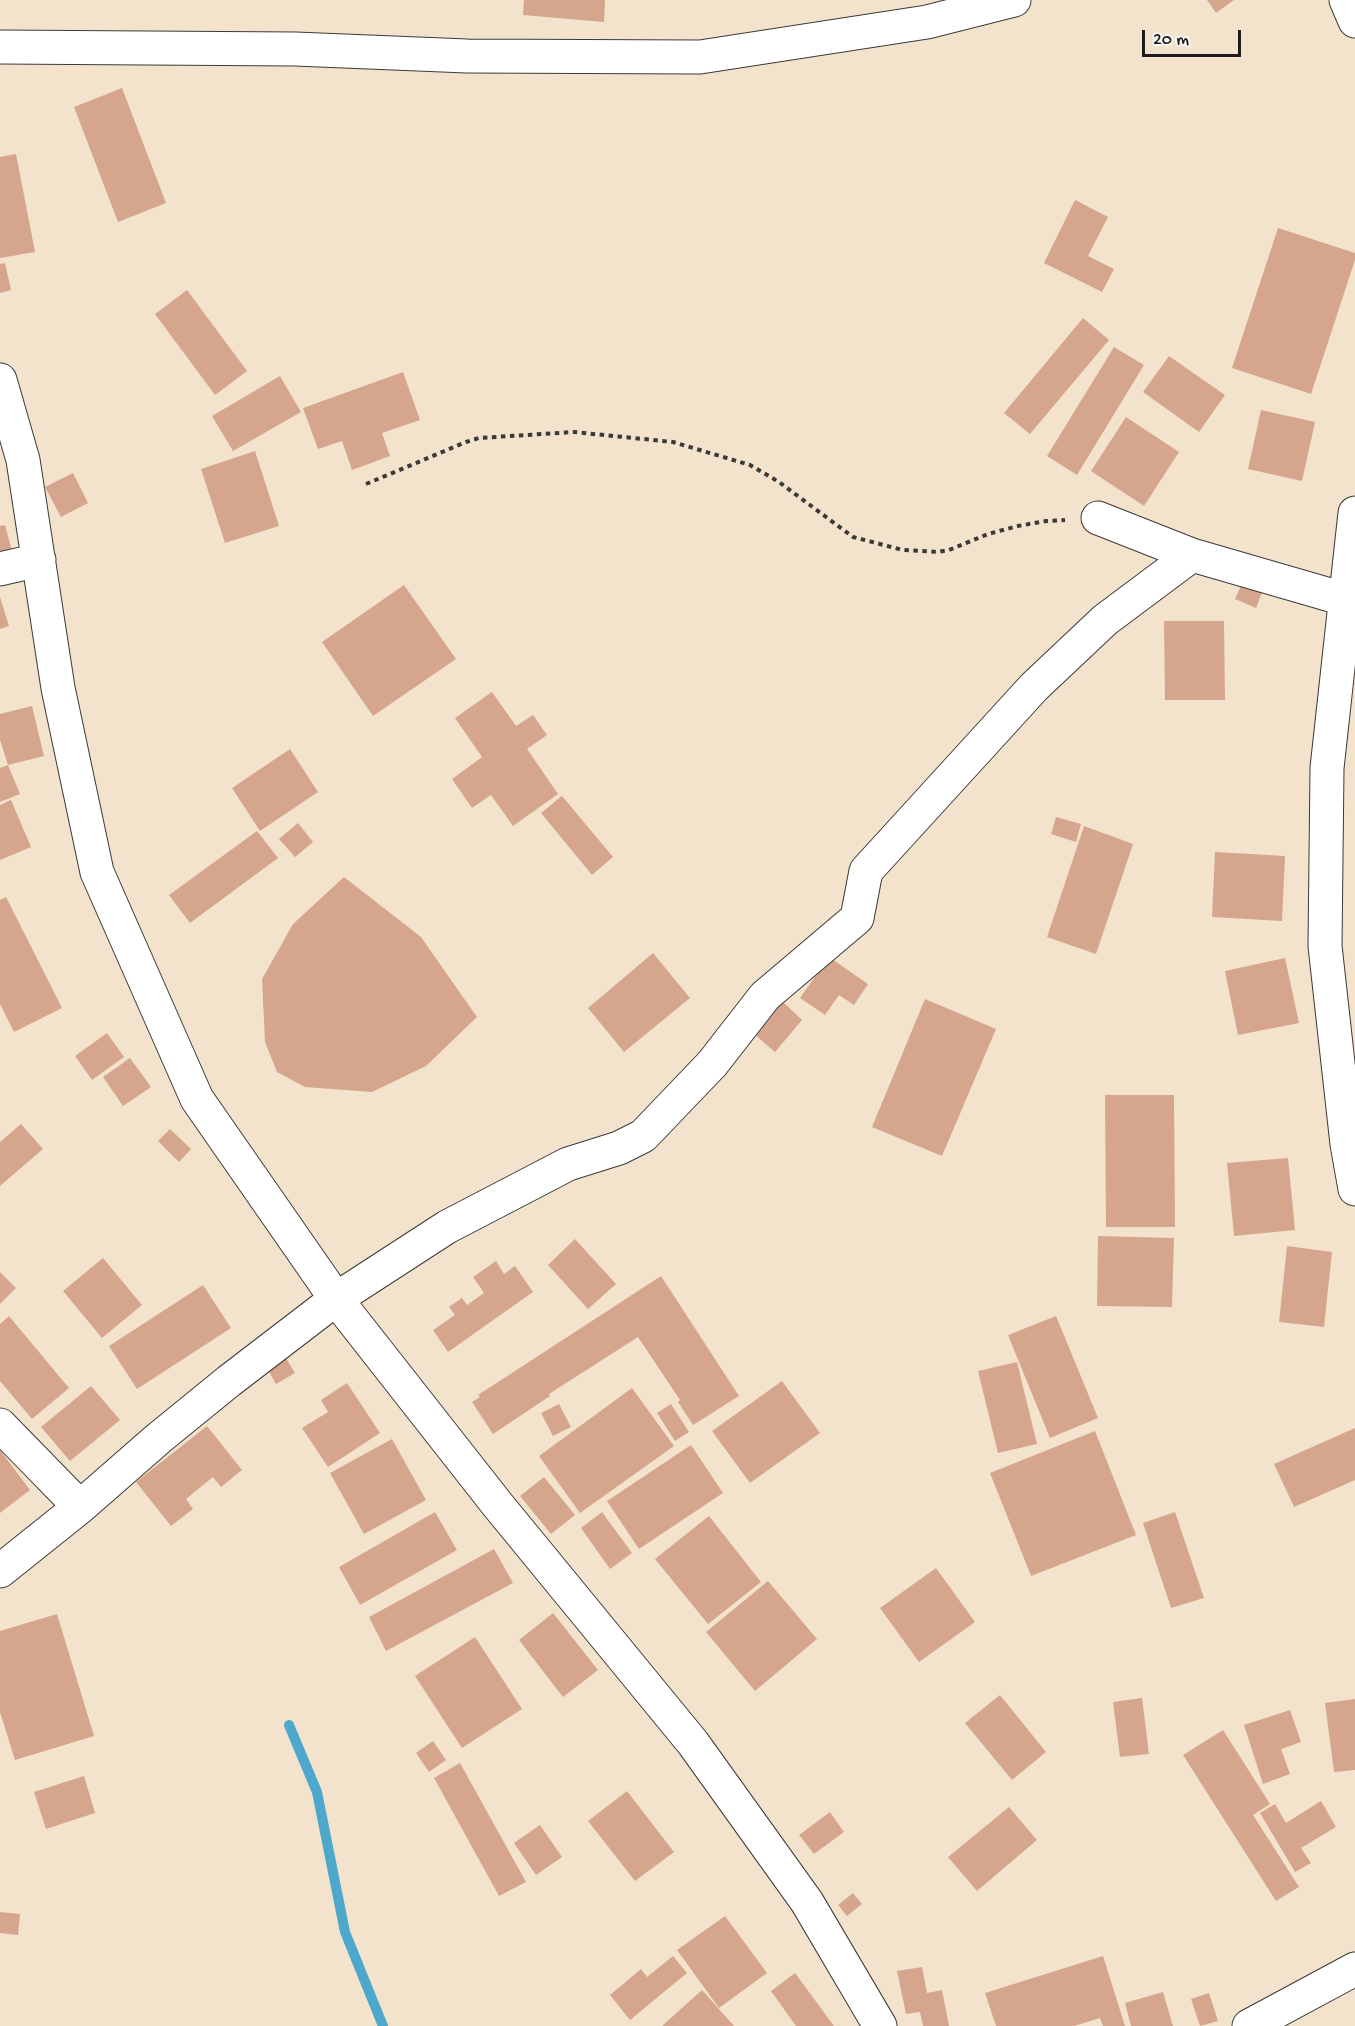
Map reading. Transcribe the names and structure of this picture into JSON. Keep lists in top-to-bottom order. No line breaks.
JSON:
{"scale_bar":"20 m"}
